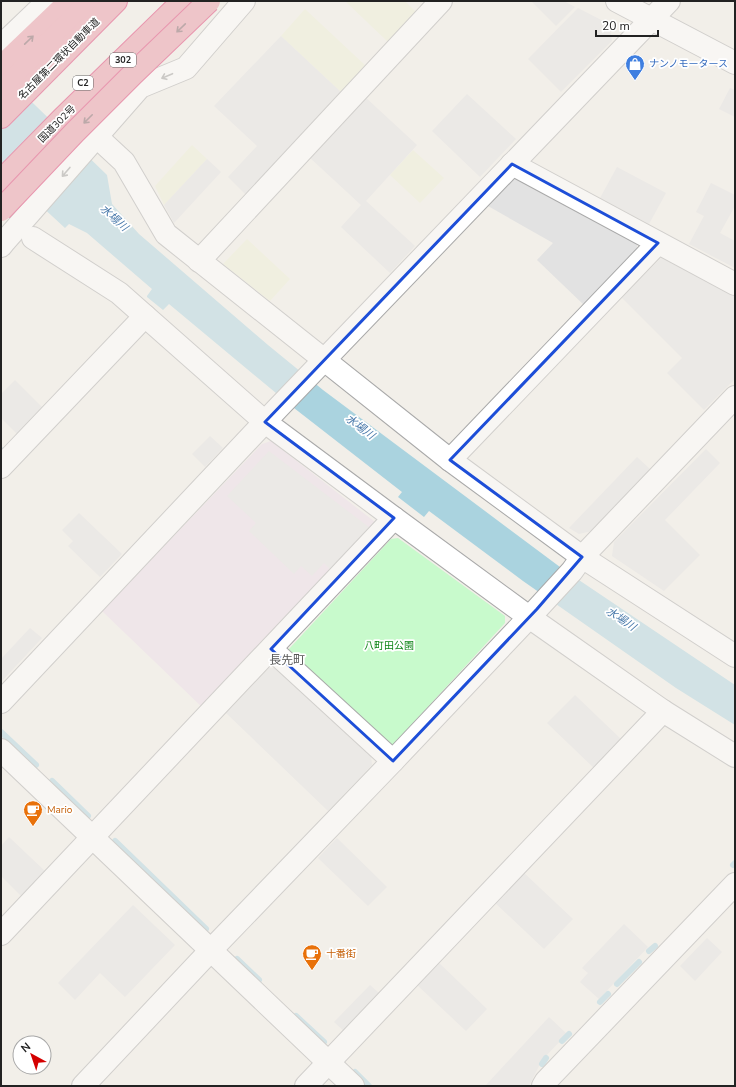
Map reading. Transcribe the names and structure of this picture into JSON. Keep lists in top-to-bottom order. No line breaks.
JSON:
{"streets":{"highway":["名古屋第二環状自動車道","302","C2","国道302号"]},"crossings":[["C2","国道302号"]],"districts":["長先町"],"water":["水場川"],"parks":["八町田公園"],"places":{"shop":["ナンノモータース"],"cafe":["Mario","十番街"]},"scale_bar":"20 m","north":"top left"}
